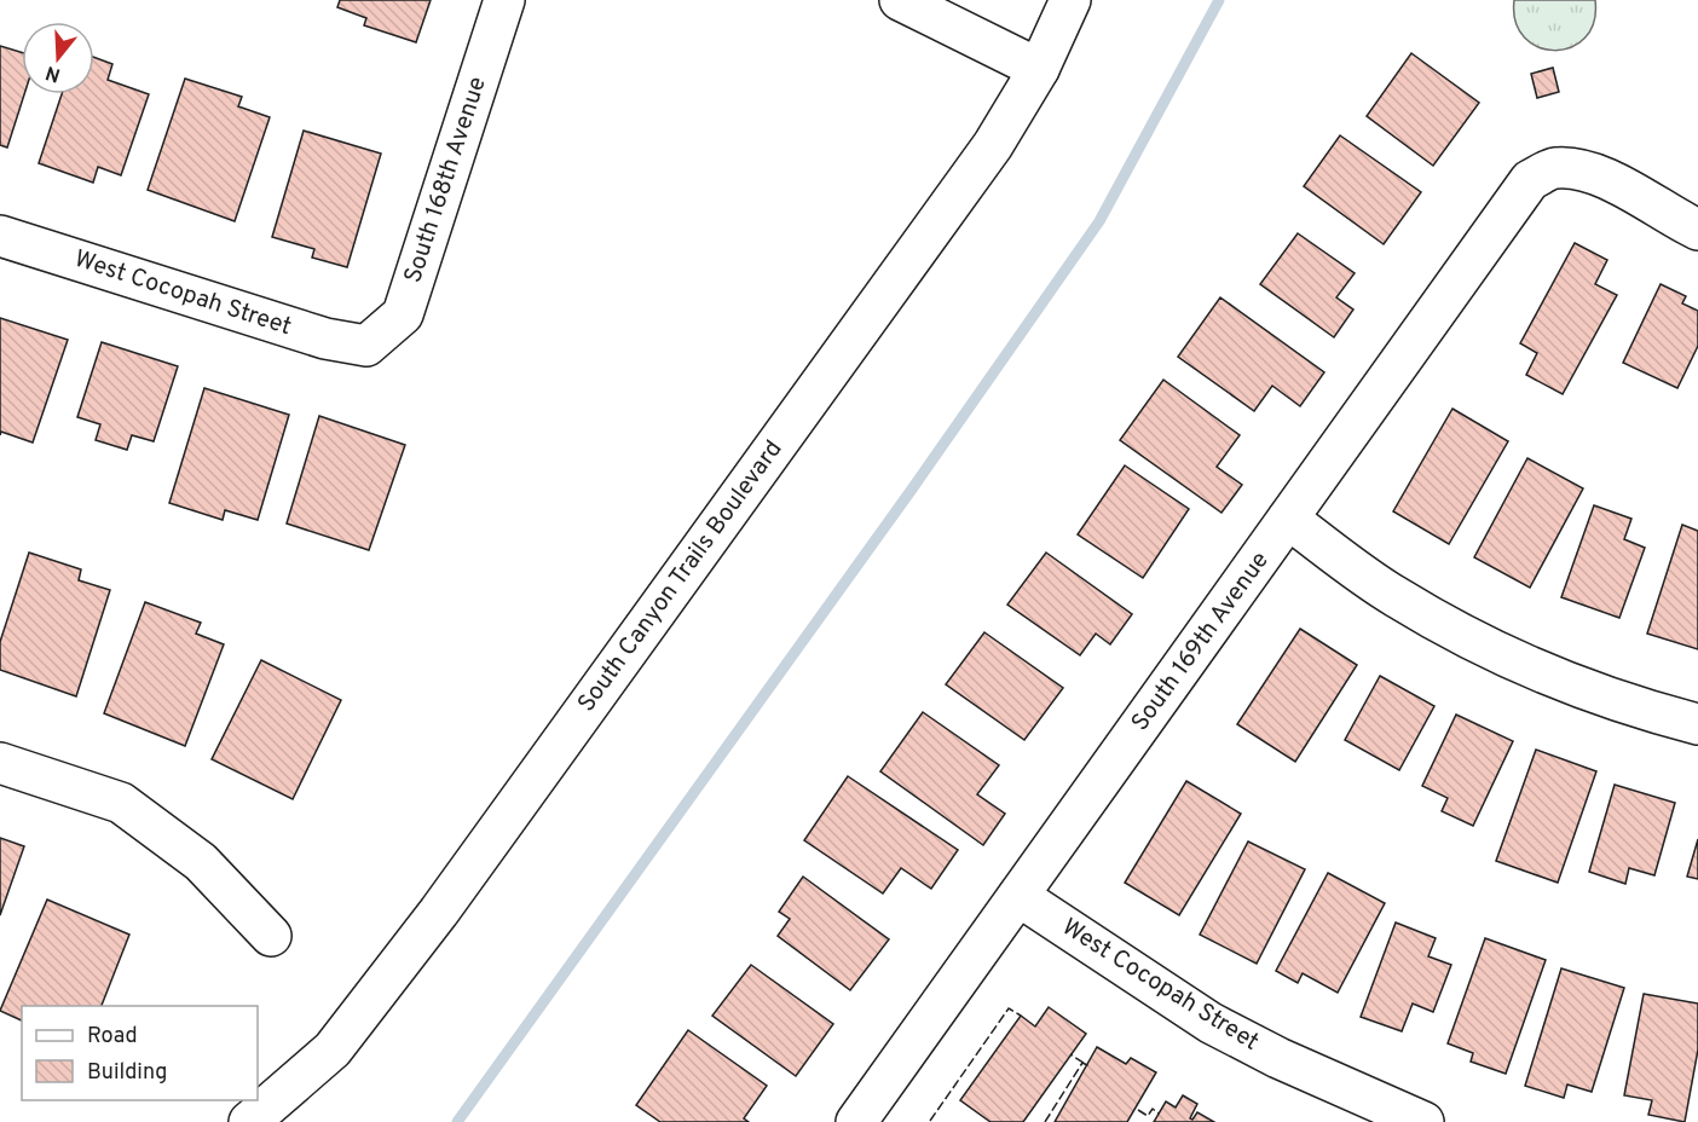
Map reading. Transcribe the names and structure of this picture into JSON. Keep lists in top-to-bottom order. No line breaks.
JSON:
{"streets":{"street":["South 168th Avenue","West Cocopah Street","South Canyon Trails Boulevard","South 169th Avenue"]},"crossings":[["South 168th Avenue","West Cocopah Street"],["West Cocopah Street","South 169th Avenue"]],"legend":["Road","Building"],"north":"bottom"}
